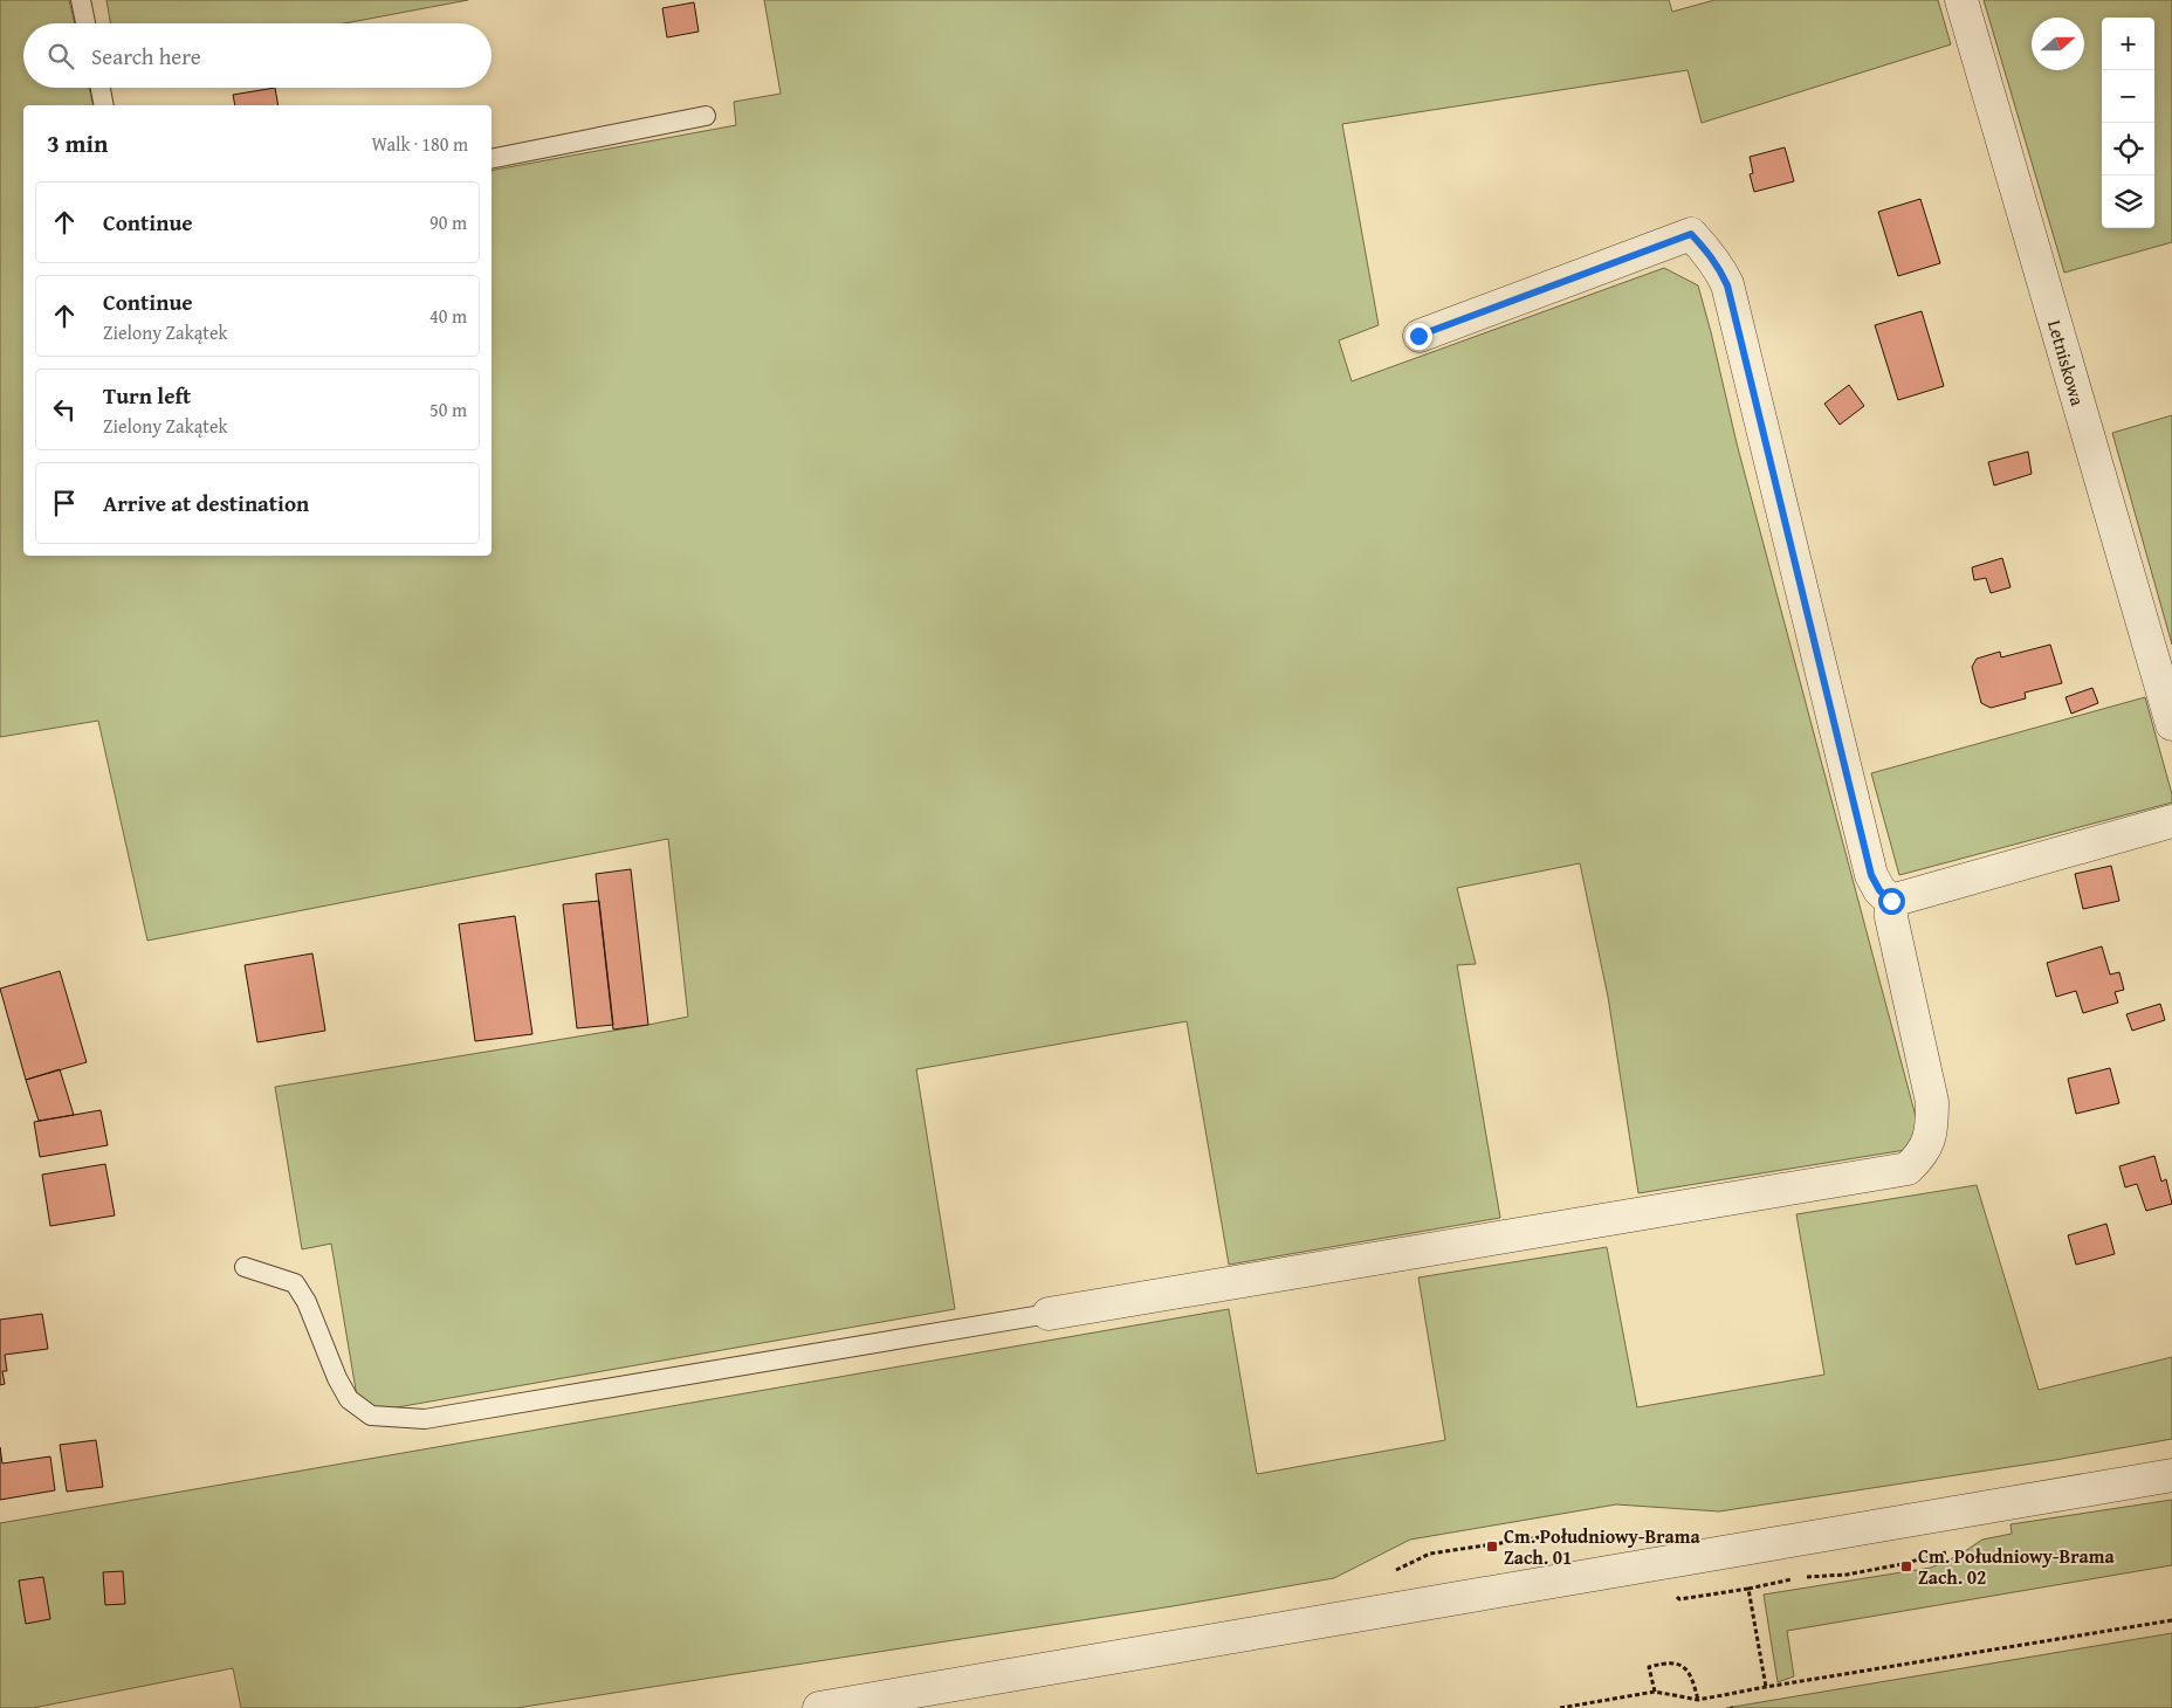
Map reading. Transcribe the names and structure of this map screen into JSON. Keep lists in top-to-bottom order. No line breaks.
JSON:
{"streets":{"street":["Letniskowa"]},"places":{"transit":["Cm. Południowy-Brama Zach. 01","Cm. Południowy-Brama Zach. 02"]},"north":"right","page":{"map_buttons":["+","−"],"search":"Search here","heading":["3 min","Walk · 180 m"],"list":[["Continue","90 m"],["Continue","Zielony Zakątek","40 m"],["Turn left","Zielony Zakątek","50 m"],"Arrive at destination"]}}
